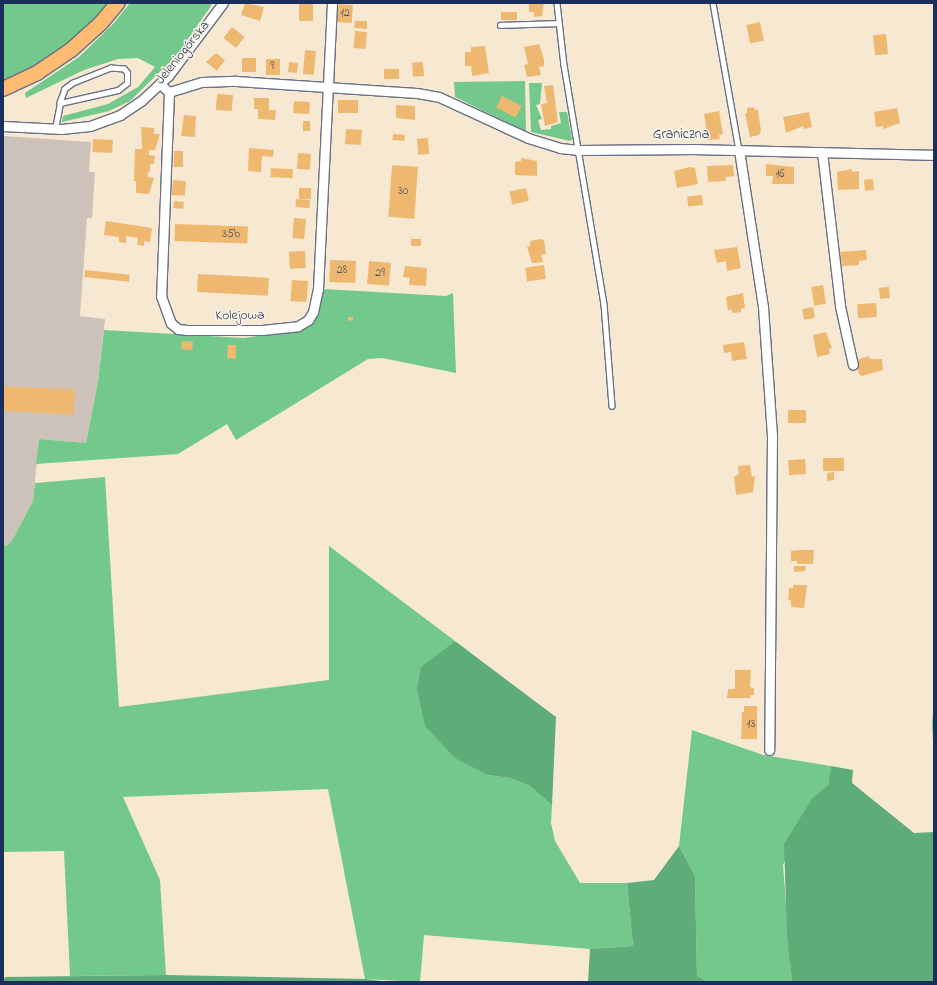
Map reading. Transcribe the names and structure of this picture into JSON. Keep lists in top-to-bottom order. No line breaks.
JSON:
{"streets":{"street":["Jeleniogórska","Graniczna","Kolejowa"]},"crossings":[["Graniczna","Kolejowa"]],"house_numbers":["12","9","16","30","35b","28","29","13"]}
